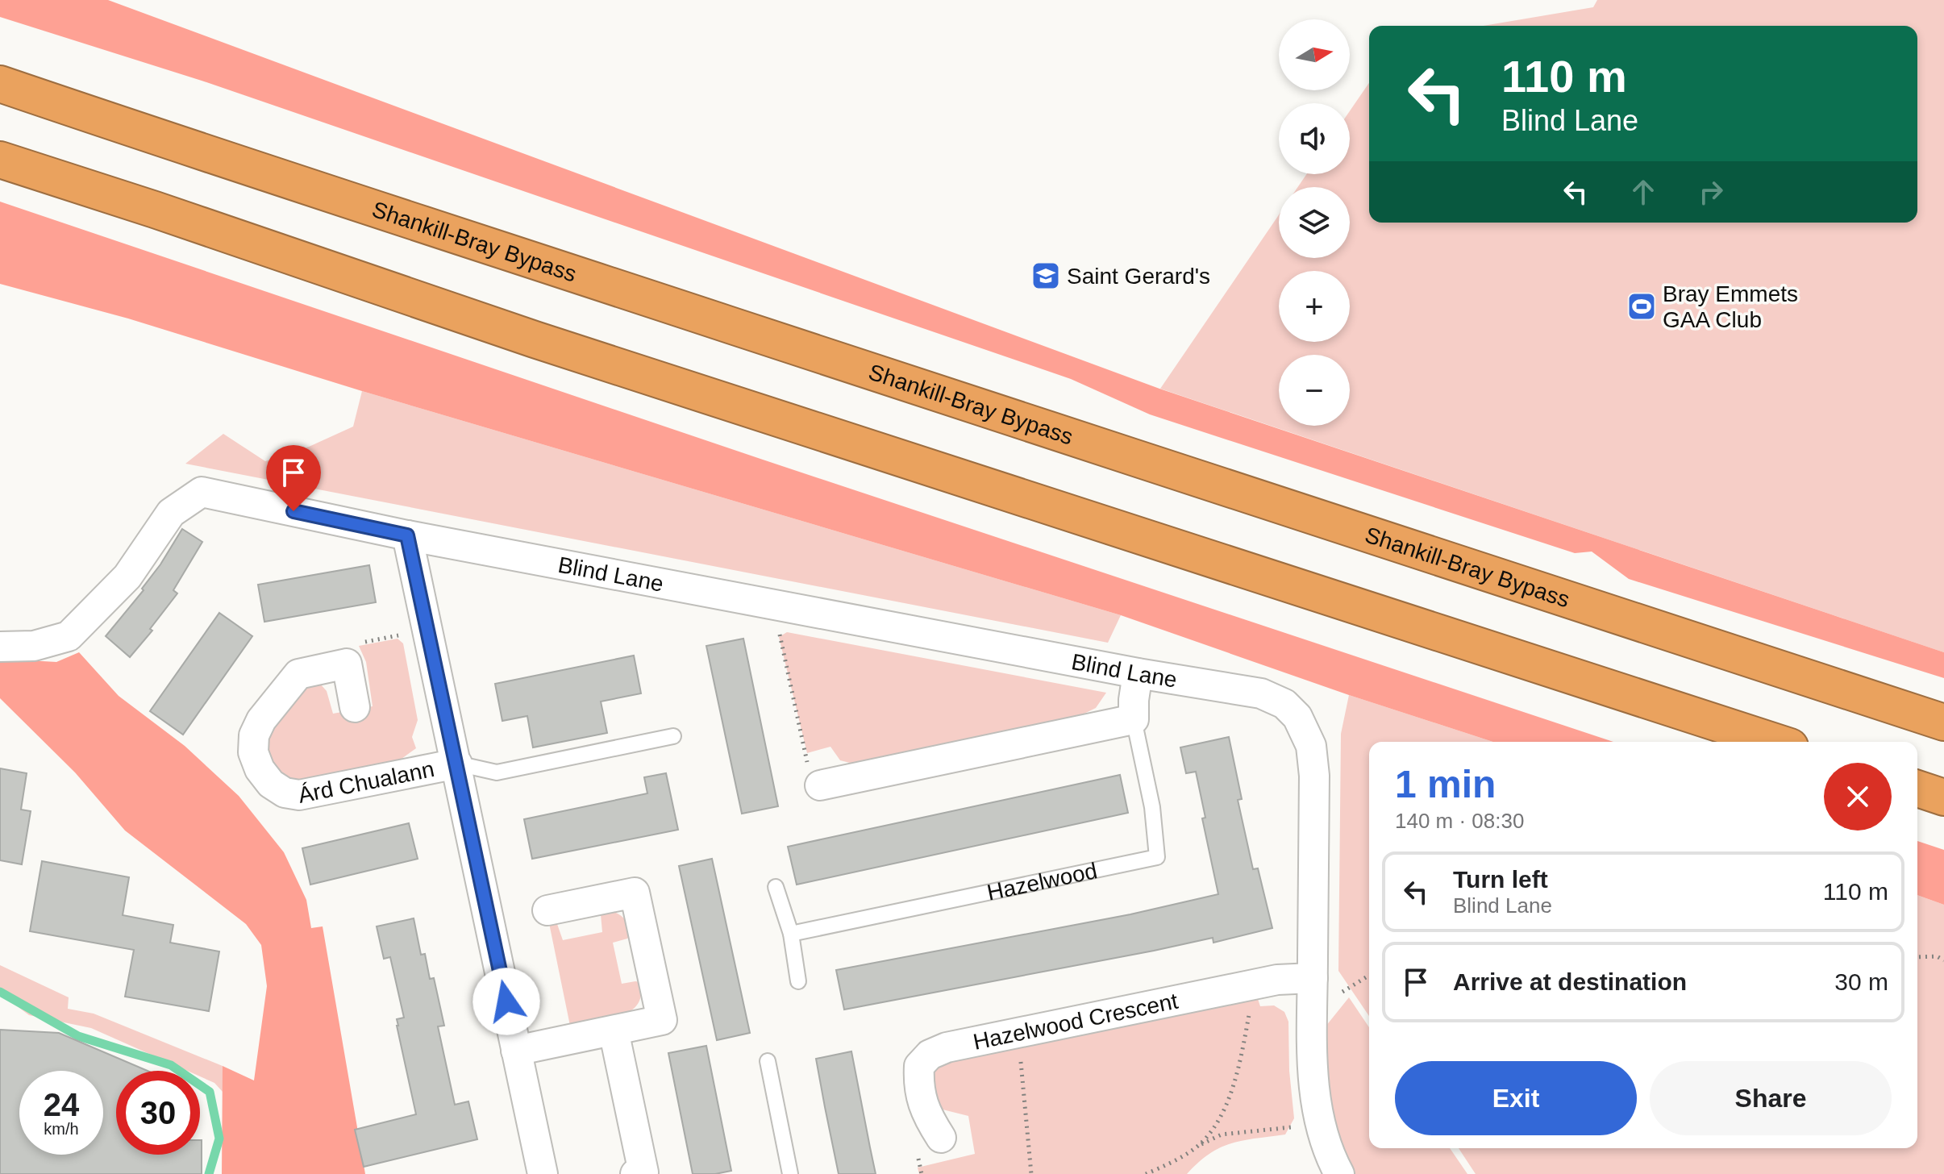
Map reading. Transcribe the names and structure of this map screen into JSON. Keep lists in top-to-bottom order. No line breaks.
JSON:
{"streets":{"highway":["Shankill-Bray Bypass"],"street":["Blind Lane","Árd Chualann","Hazelwood","Hazelwood Crescent"]},"crossings":[["Blind Lane","Árd Chualann"],["Blind Lane","Hazelwood"],["Blind Lane","Hazelwood Crescent"]],"places":{"school or university":["Saint Gerard's"],"sports":["Bray Emmets GAA Club"]},"north":"right","page":{"map_buttons":["+","−"],"turn":["110 m","Blind Lane"],"heading":["1 min","140 m · 08:30"],"list":[{"name":"Turn left","note":"Blind Lane","value":"110 m"},{"name":"Arrive at destination","value":"30 m"}],"buttons":["Exit","Share"],"speed":"24 km/h","limit":"30"}}
